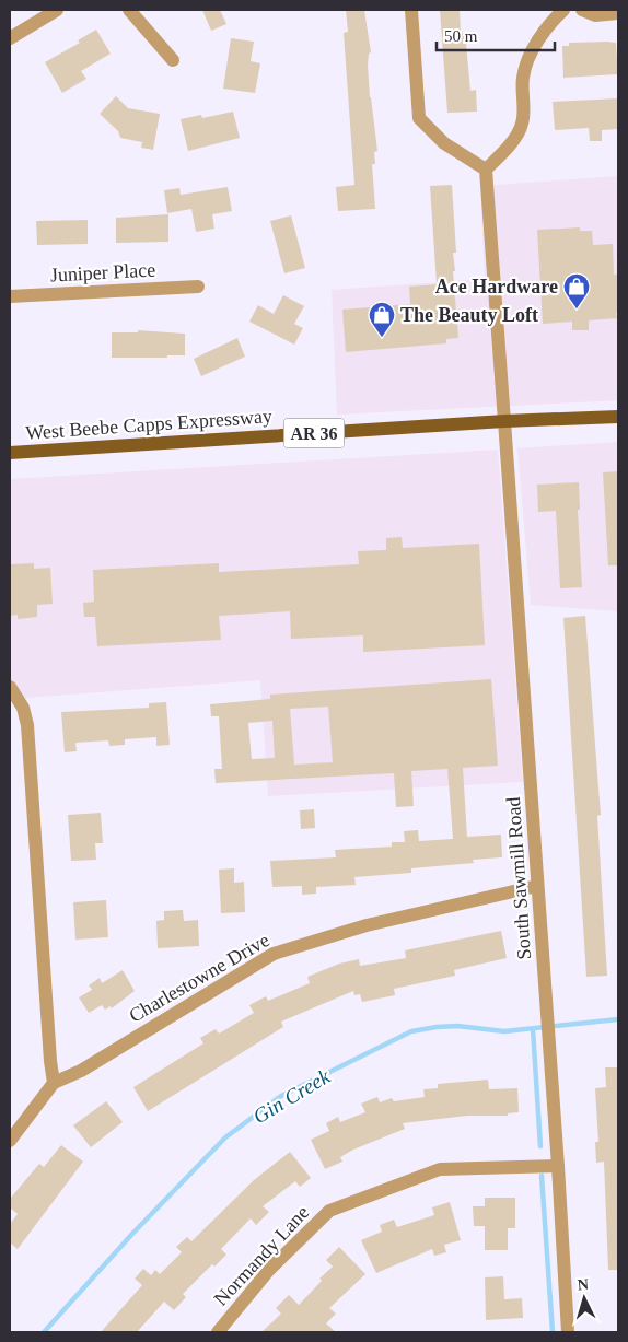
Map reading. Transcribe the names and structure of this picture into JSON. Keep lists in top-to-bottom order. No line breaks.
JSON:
{"streets":{"main road":["West Beebe Capps Expressway","AR 36"],"street":["Juniper Place","South Sawmill Road","Charlestowne Drive","Normandy Lane"]},"crossings":[["West Beebe Capps Expressway","South Sawmill Road"],["South Sawmill Road","Charlestowne Drive"],["South Sawmill Road","Normandy Lane"]],"water":["Gin Creek"],"places":{"shop":["Ace Hardware","The Beauty Loft"]},"scale_bar":"50 m","north":"top"}
